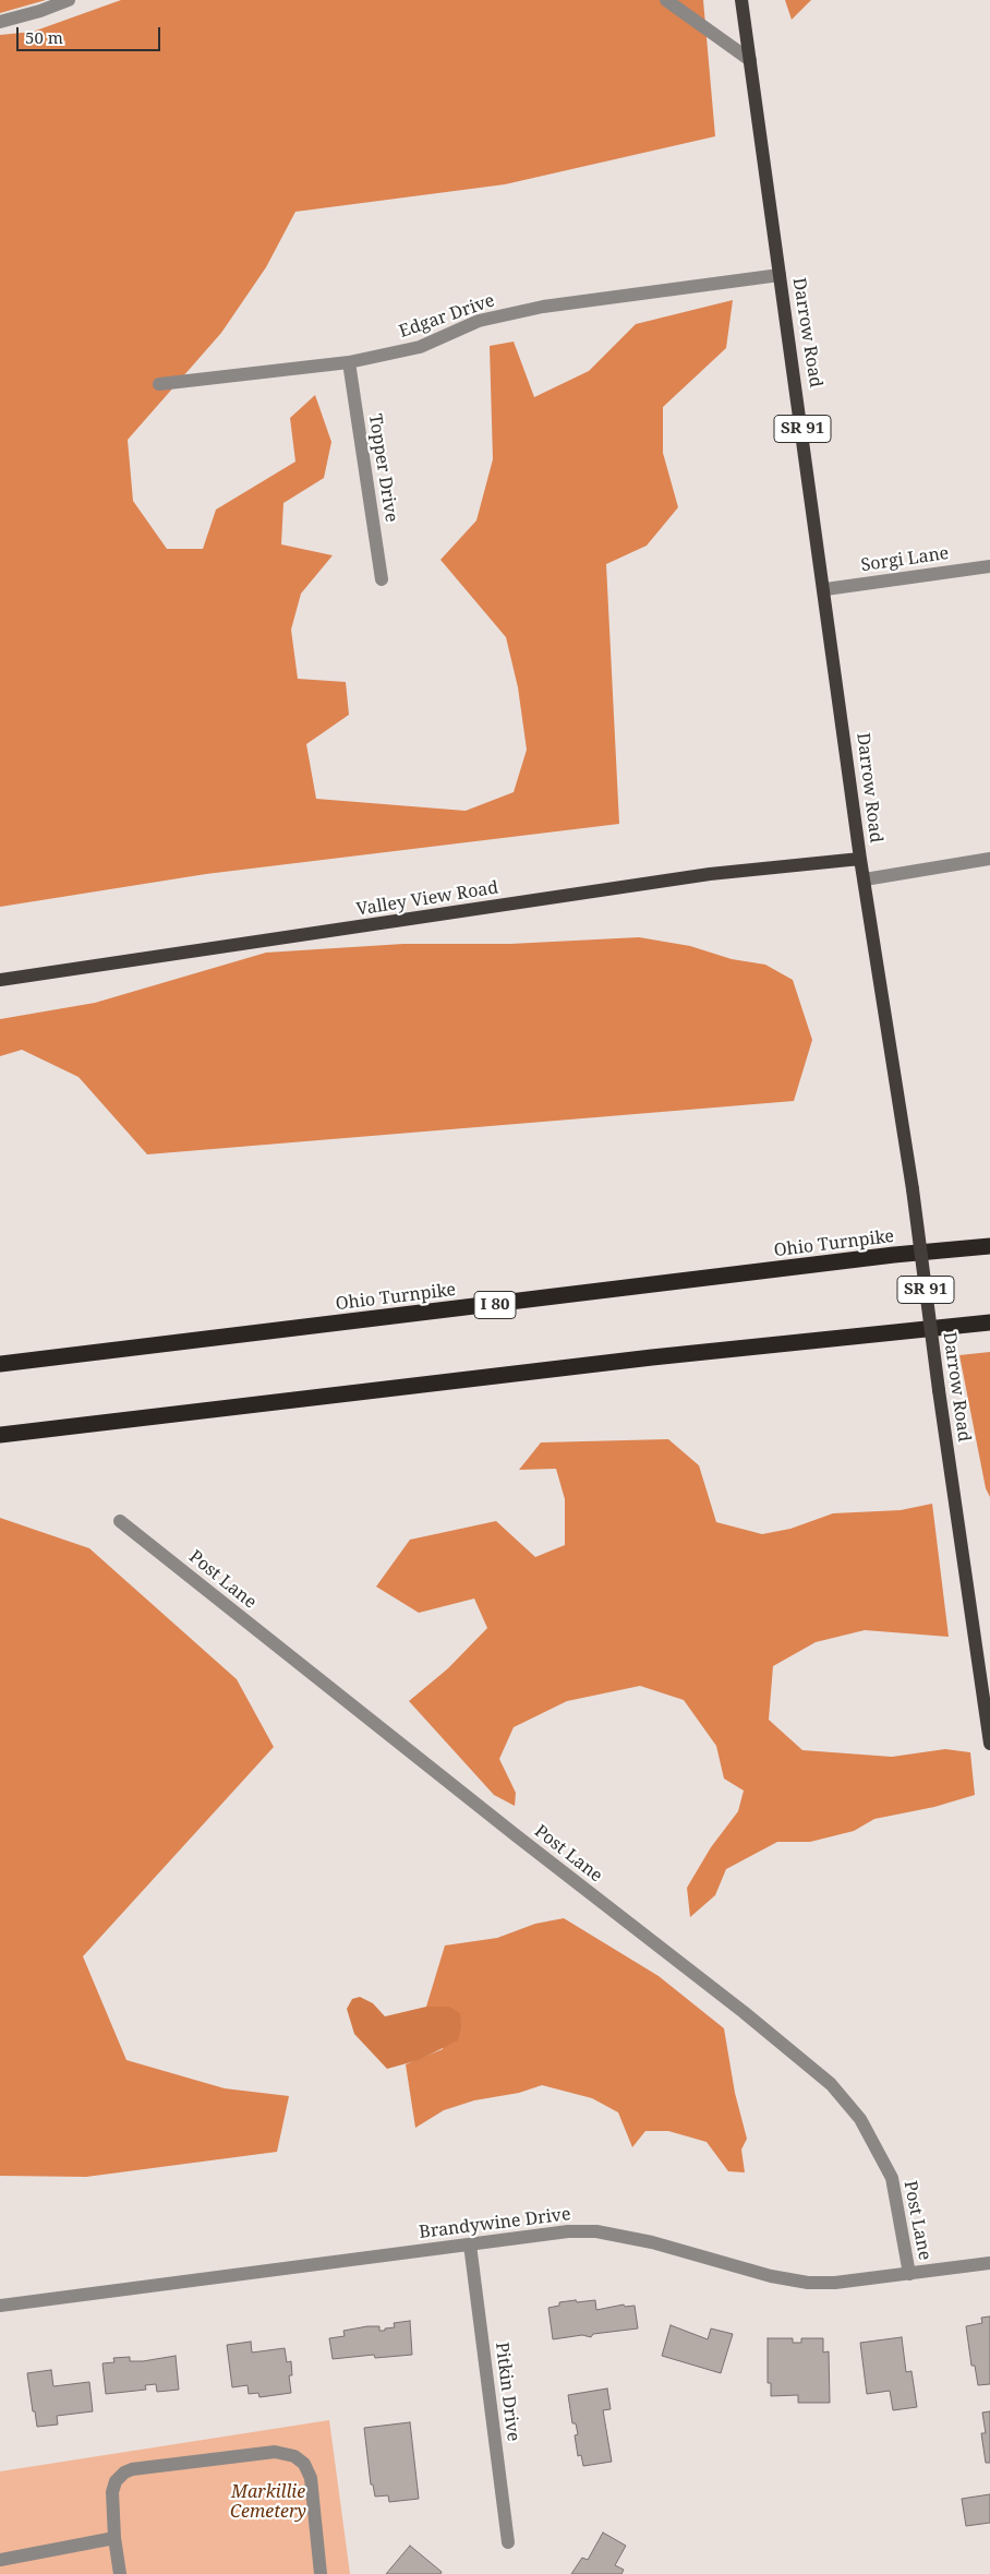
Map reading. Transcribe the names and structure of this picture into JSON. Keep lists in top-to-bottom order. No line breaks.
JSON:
{"streets":{"highway":["Ohio Turnpike","I 80"],"main road":["Darrow Road","SR 91","Valley View Road"],"street":["Edgar Drive","Topper Drive","Sorgi Lane","Post Lane","Brandywine Drive","Pitkin Drive"]},"crossings":[["Edgar Drive","Darrow Road"],["Edgar Drive","Topper Drive"],["Darrow Road","Sorgi Lane"],["Darrow Road","Valley View Road"],["Post Lane","Brandywine Drive"],["Brandywine Drive","Pitkin Drive"]],"parks":["Markillie Cemetery"],"scale_bar":"50 m"}
